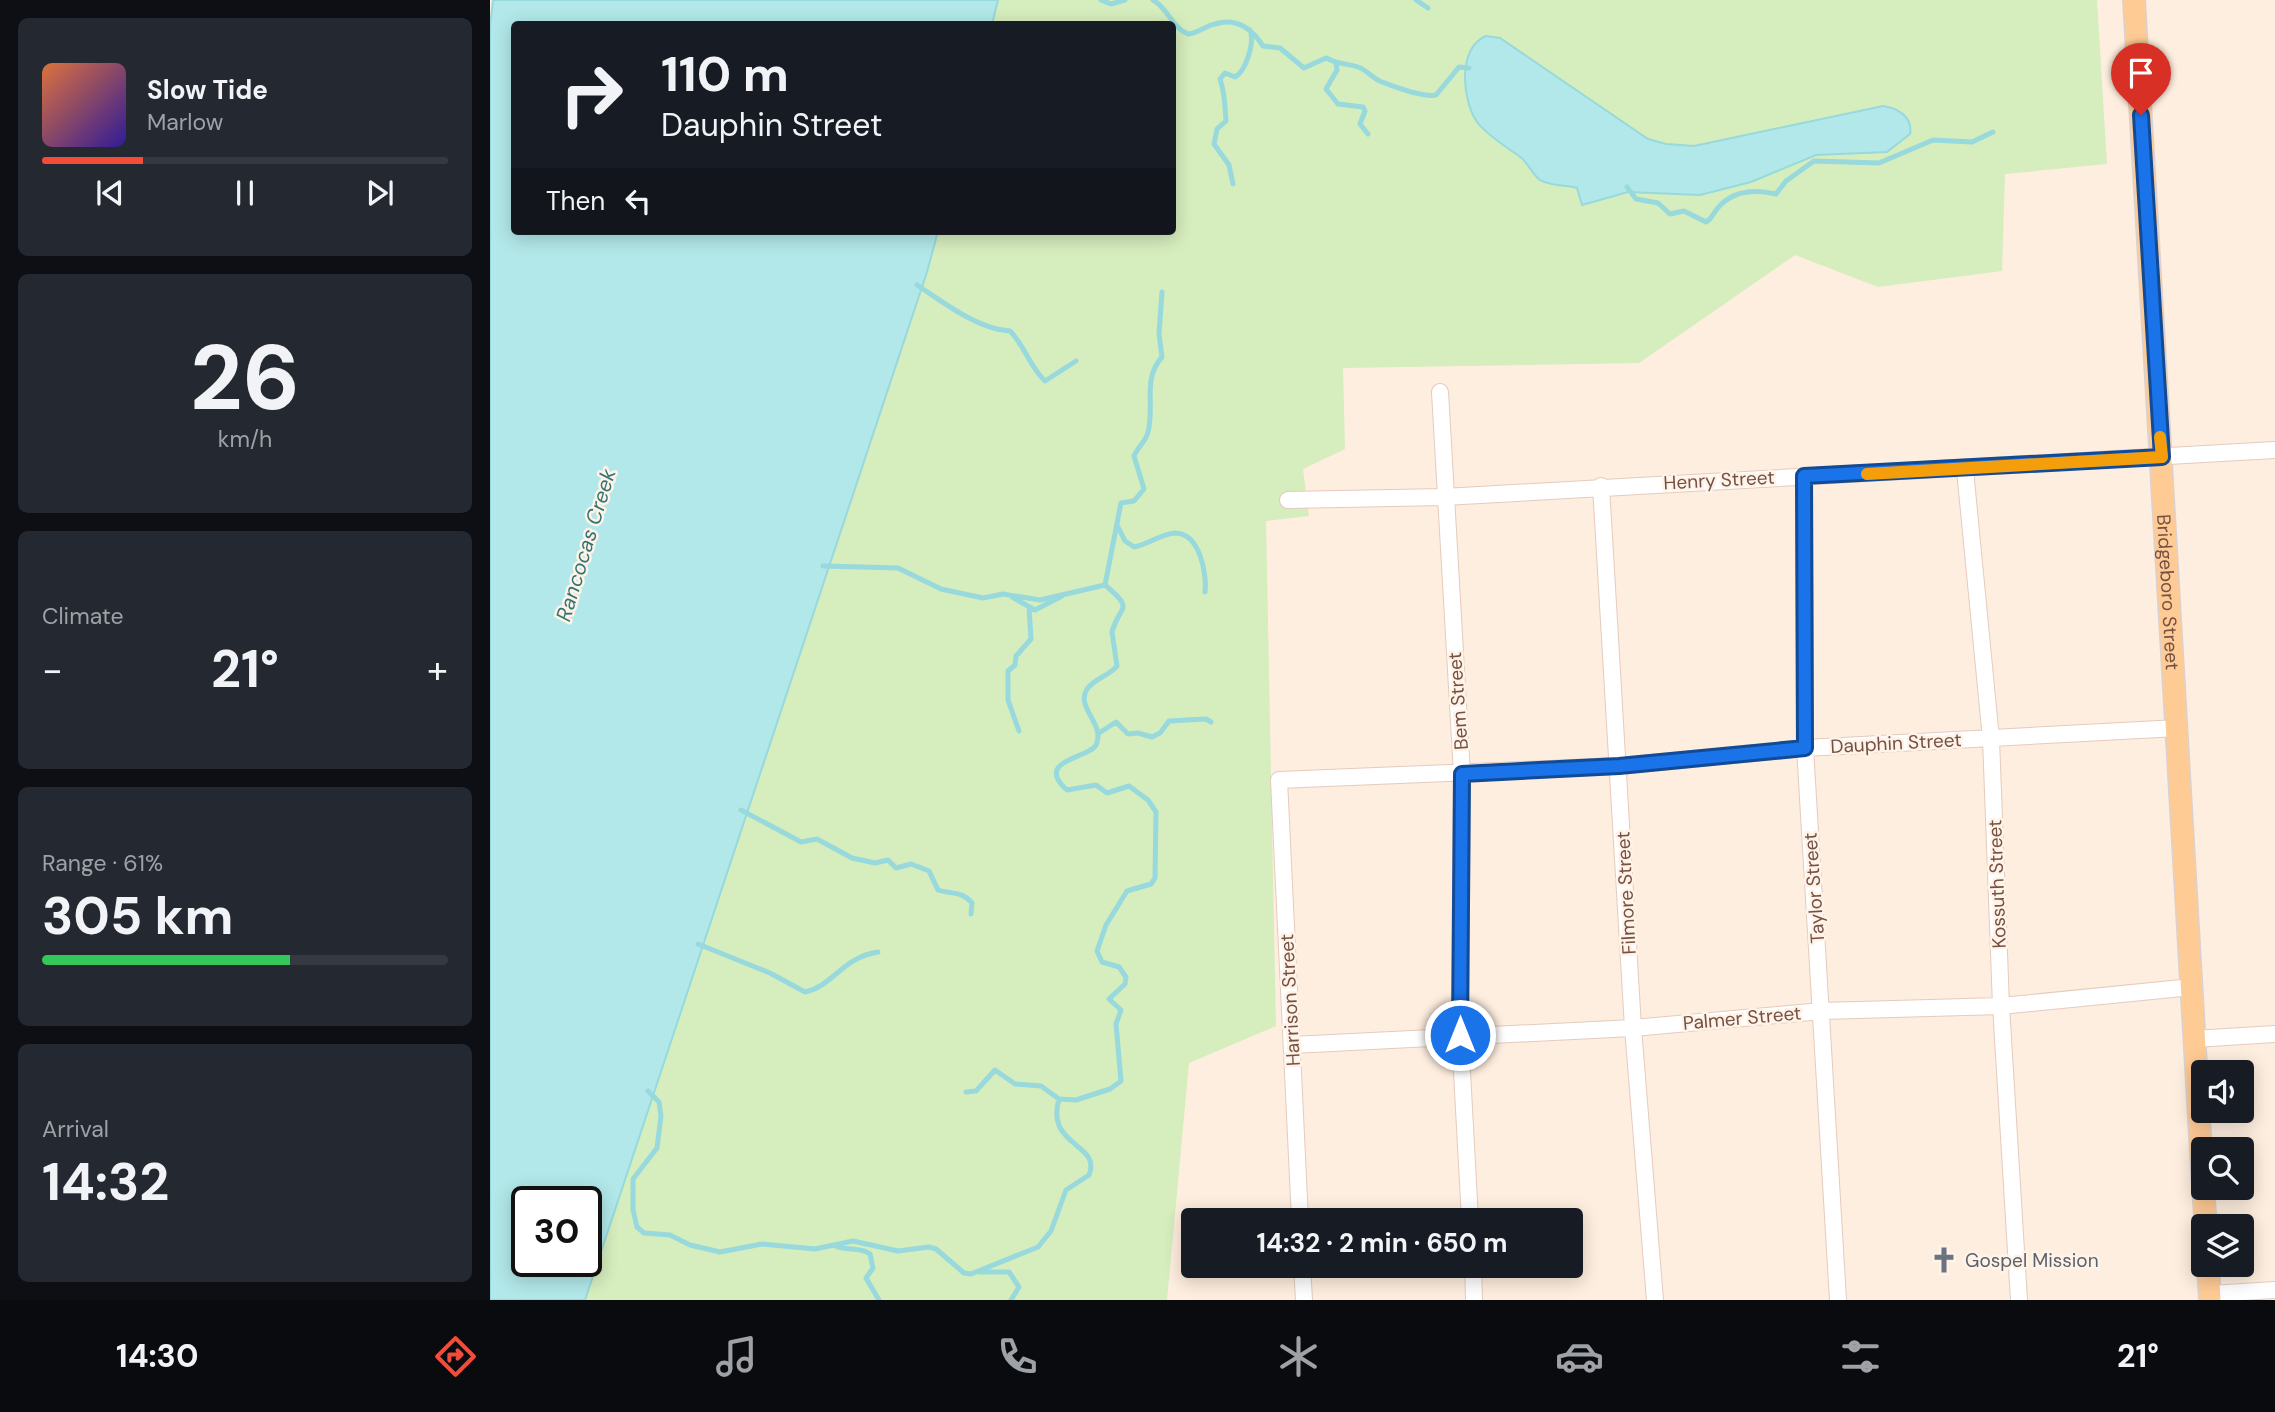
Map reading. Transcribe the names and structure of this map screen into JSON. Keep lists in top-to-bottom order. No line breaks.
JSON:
{"streets":{"main road":["Bridgeboro Street"],"street":["Henry Street","Bem Street","Dauphin Street","Kossuth Street","Taylor Street","Filmore Street","Harrison Street","Palmer Street"]},"crossings":[["Henry Street","Bridgeboro Street"],["Henry Street","Bem Street"],["Henry Street","Kossuth Street"],["Henry Street","Taylor Street"],["Henry Street","Filmore Street"],["Bridgeboro Street","Dauphin Street"],["Bridgeboro Street","Palmer Street"],["Bem Street","Dauphin Street"],["Bem Street","Palmer Street"],["Dauphin Street","Kossuth Street"],["Dauphin Street","Taylor Street"],["Dauphin Street","Filmore Street"],["Dauphin Street","Harrison Street"],["Kossuth Street","Palmer Street"],["Taylor Street","Palmer Street"],["Filmore Street","Palmer Street"],["Harrison Street","Palmer Street"]],"water":["Rancocas Creek"],"places":{"church":["Gospel Mission"]},"page":{"turn":["110 m","Dauphin Street"],"song":["Slow Tide","Marlow"],"then":"Then","tile":[["26","km/h"],"Climate",["Range · 61%","305 km"],["Arrival","14:32"]],"heat":["−","21°","+"],"limit":"30","trip":"14:32 · 2 min · 650 m","tabs":["14:30","21°"]}}
